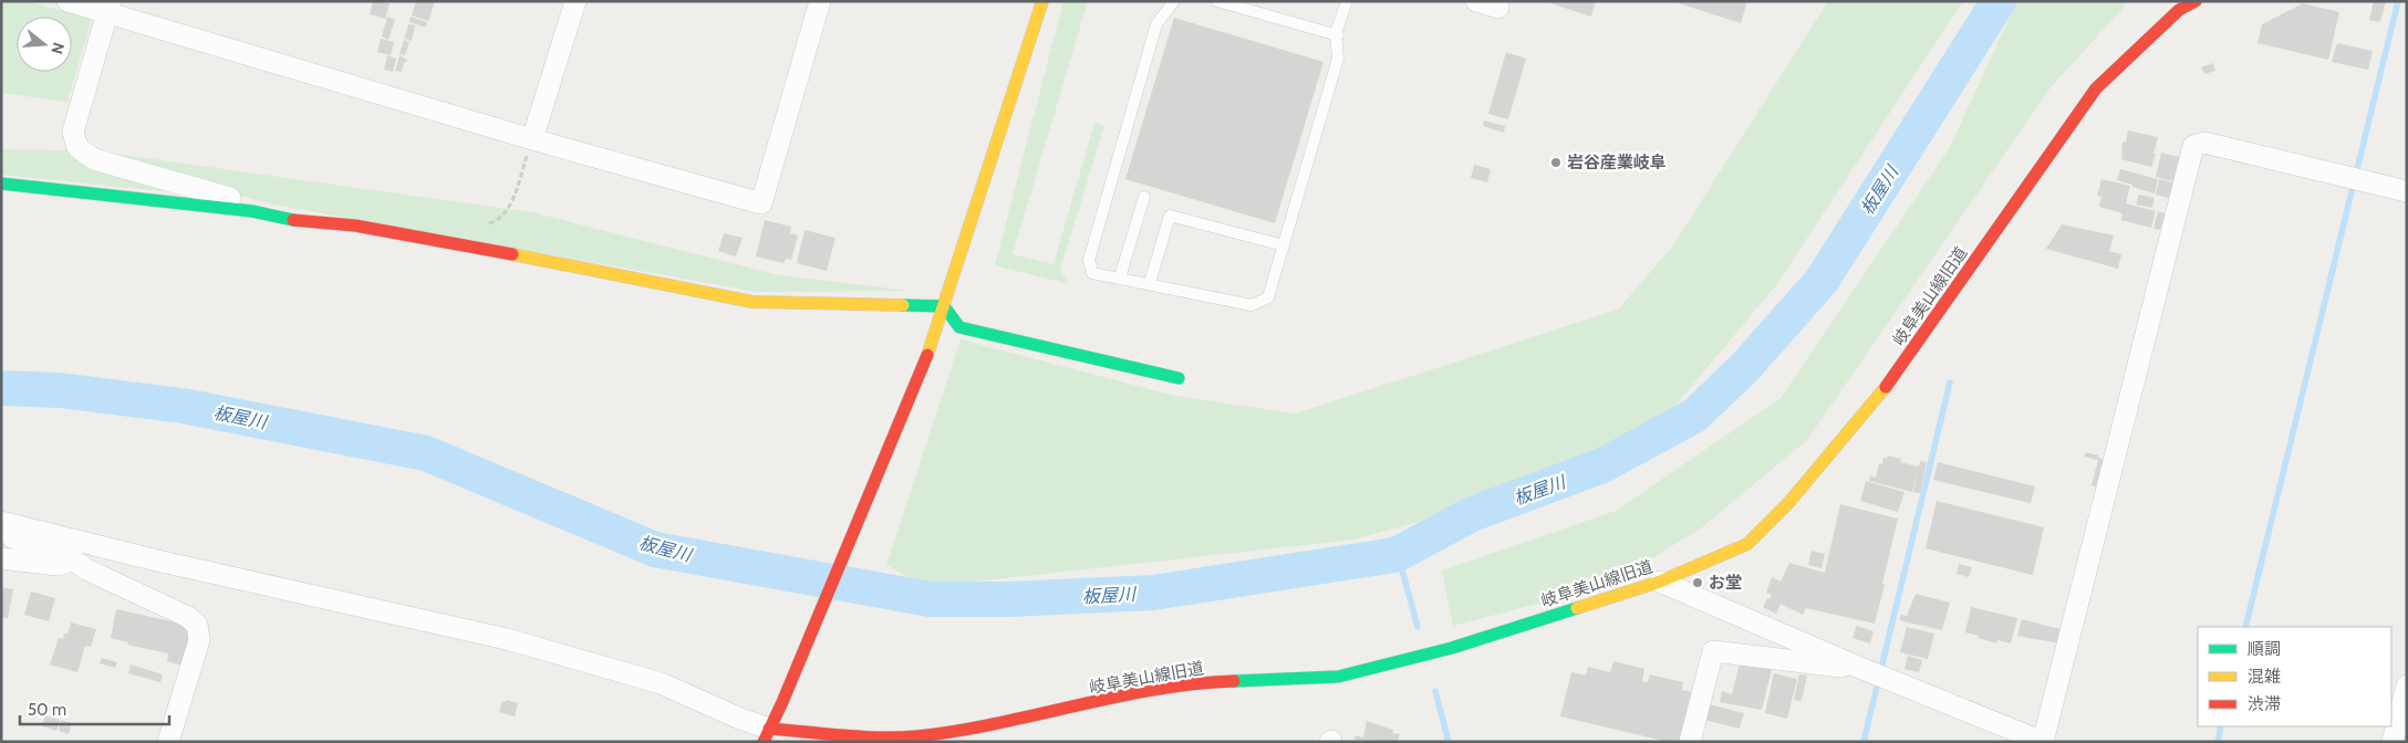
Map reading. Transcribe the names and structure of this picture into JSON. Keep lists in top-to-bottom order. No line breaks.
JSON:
{"streets":{"street":["岐阜美山線旧道"]},"water":["板屋川"],"places":["岩谷産業岐阜","お堂"],"legend":["順調","混雑","渋滞"],"scale_bar":"50 m","north":"right"}
